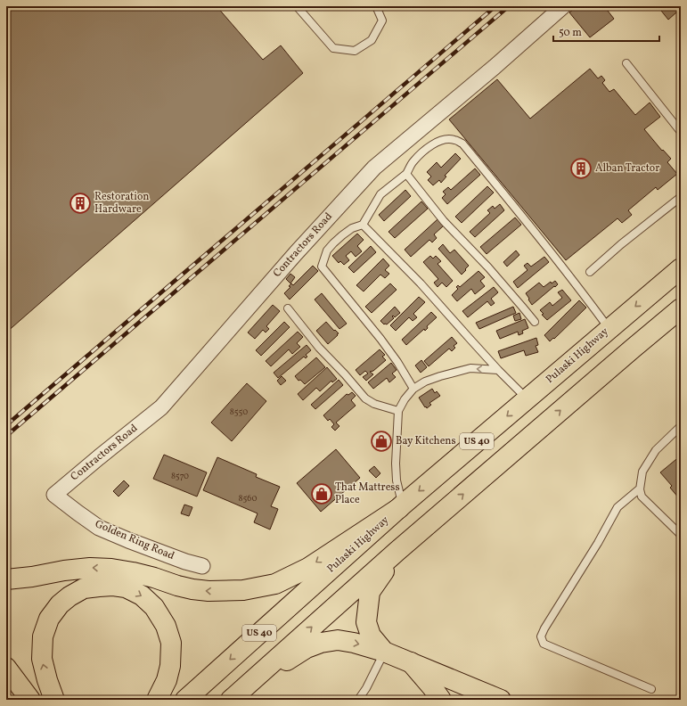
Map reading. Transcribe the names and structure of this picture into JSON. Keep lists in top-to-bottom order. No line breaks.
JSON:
{"streets":{"highway":["Pulaski Highway","US 40"],"street":["Contractors Road","Golden Ring Road"]},"crossings":[["Contractors Road","Golden Ring Road"]],"places":{"building":["Alban Tractor","Restoration Hardware"],"shop":["Bay Kitchens","That Mattress Place"]},"house_numbers":["8550","8570","8560"],"scale_bar":"50 m"}
